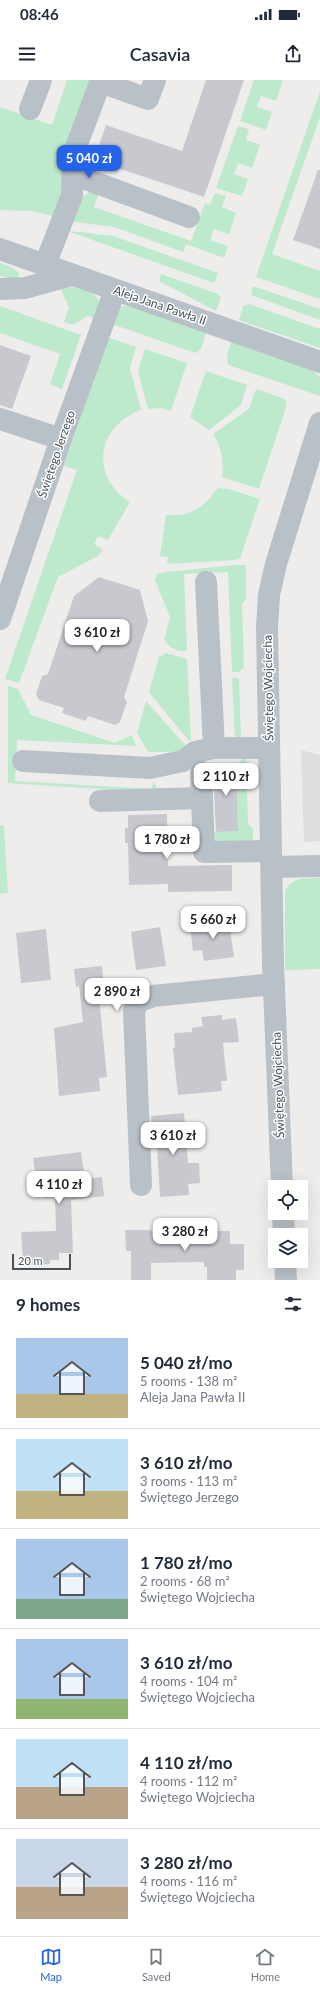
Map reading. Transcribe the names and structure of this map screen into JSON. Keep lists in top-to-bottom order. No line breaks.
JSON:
{"streets":{"street":["Aleja Jana Pawła II","Świętego Jerzego","Świętego Wojciecha"]},"crossings":[["Aleja Jana Pawła II","Świętego Jerzego"]],"scale_bar":"20 m","page":{"status":"08:46","header":"Casavia","price":["5 040 zł","3 610 zł","2 110 zł","1 780 zł","5 660 zł","2 890 zł","3 610 zł","4 110 zł","3 280 zł"],"scale":"20 m","heading":"9 homes","list":[{"name":"5 040 zł/mo","note":"5 rooms · 138 m² · Aleja Jana Pawła II"},{"name":"3 610 zł/mo","note":"3 rooms · 113 m² · Świętego Jerzego"},{"name":"1 780 zł/mo","note":"2 rooms · 68 m² · Świętego Wojciecha"},{"name":"3 610 zł/mo","note":"4 rooms · 104 m² · Świętego Wojciecha"},{"name":"4 110 zł/mo","note":"4 rooms · 112 m² · Świętego Wojciecha"},{"name":"3 280 zł/mo","note":"4 rooms · 116 m² · Świętego Wojciecha"}],"tabs":["Map","Saved","Home"]}}
